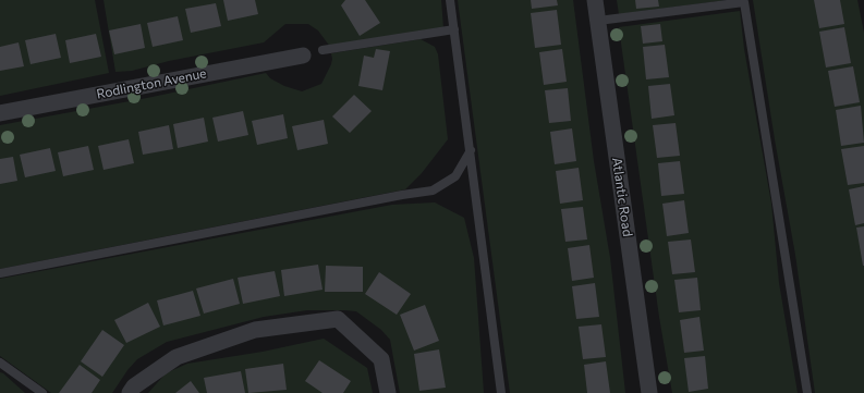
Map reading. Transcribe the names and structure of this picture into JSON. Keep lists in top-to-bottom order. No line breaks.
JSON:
{"streets":{"street":["Rodlington Avenue","Atlantic Road"]}}
